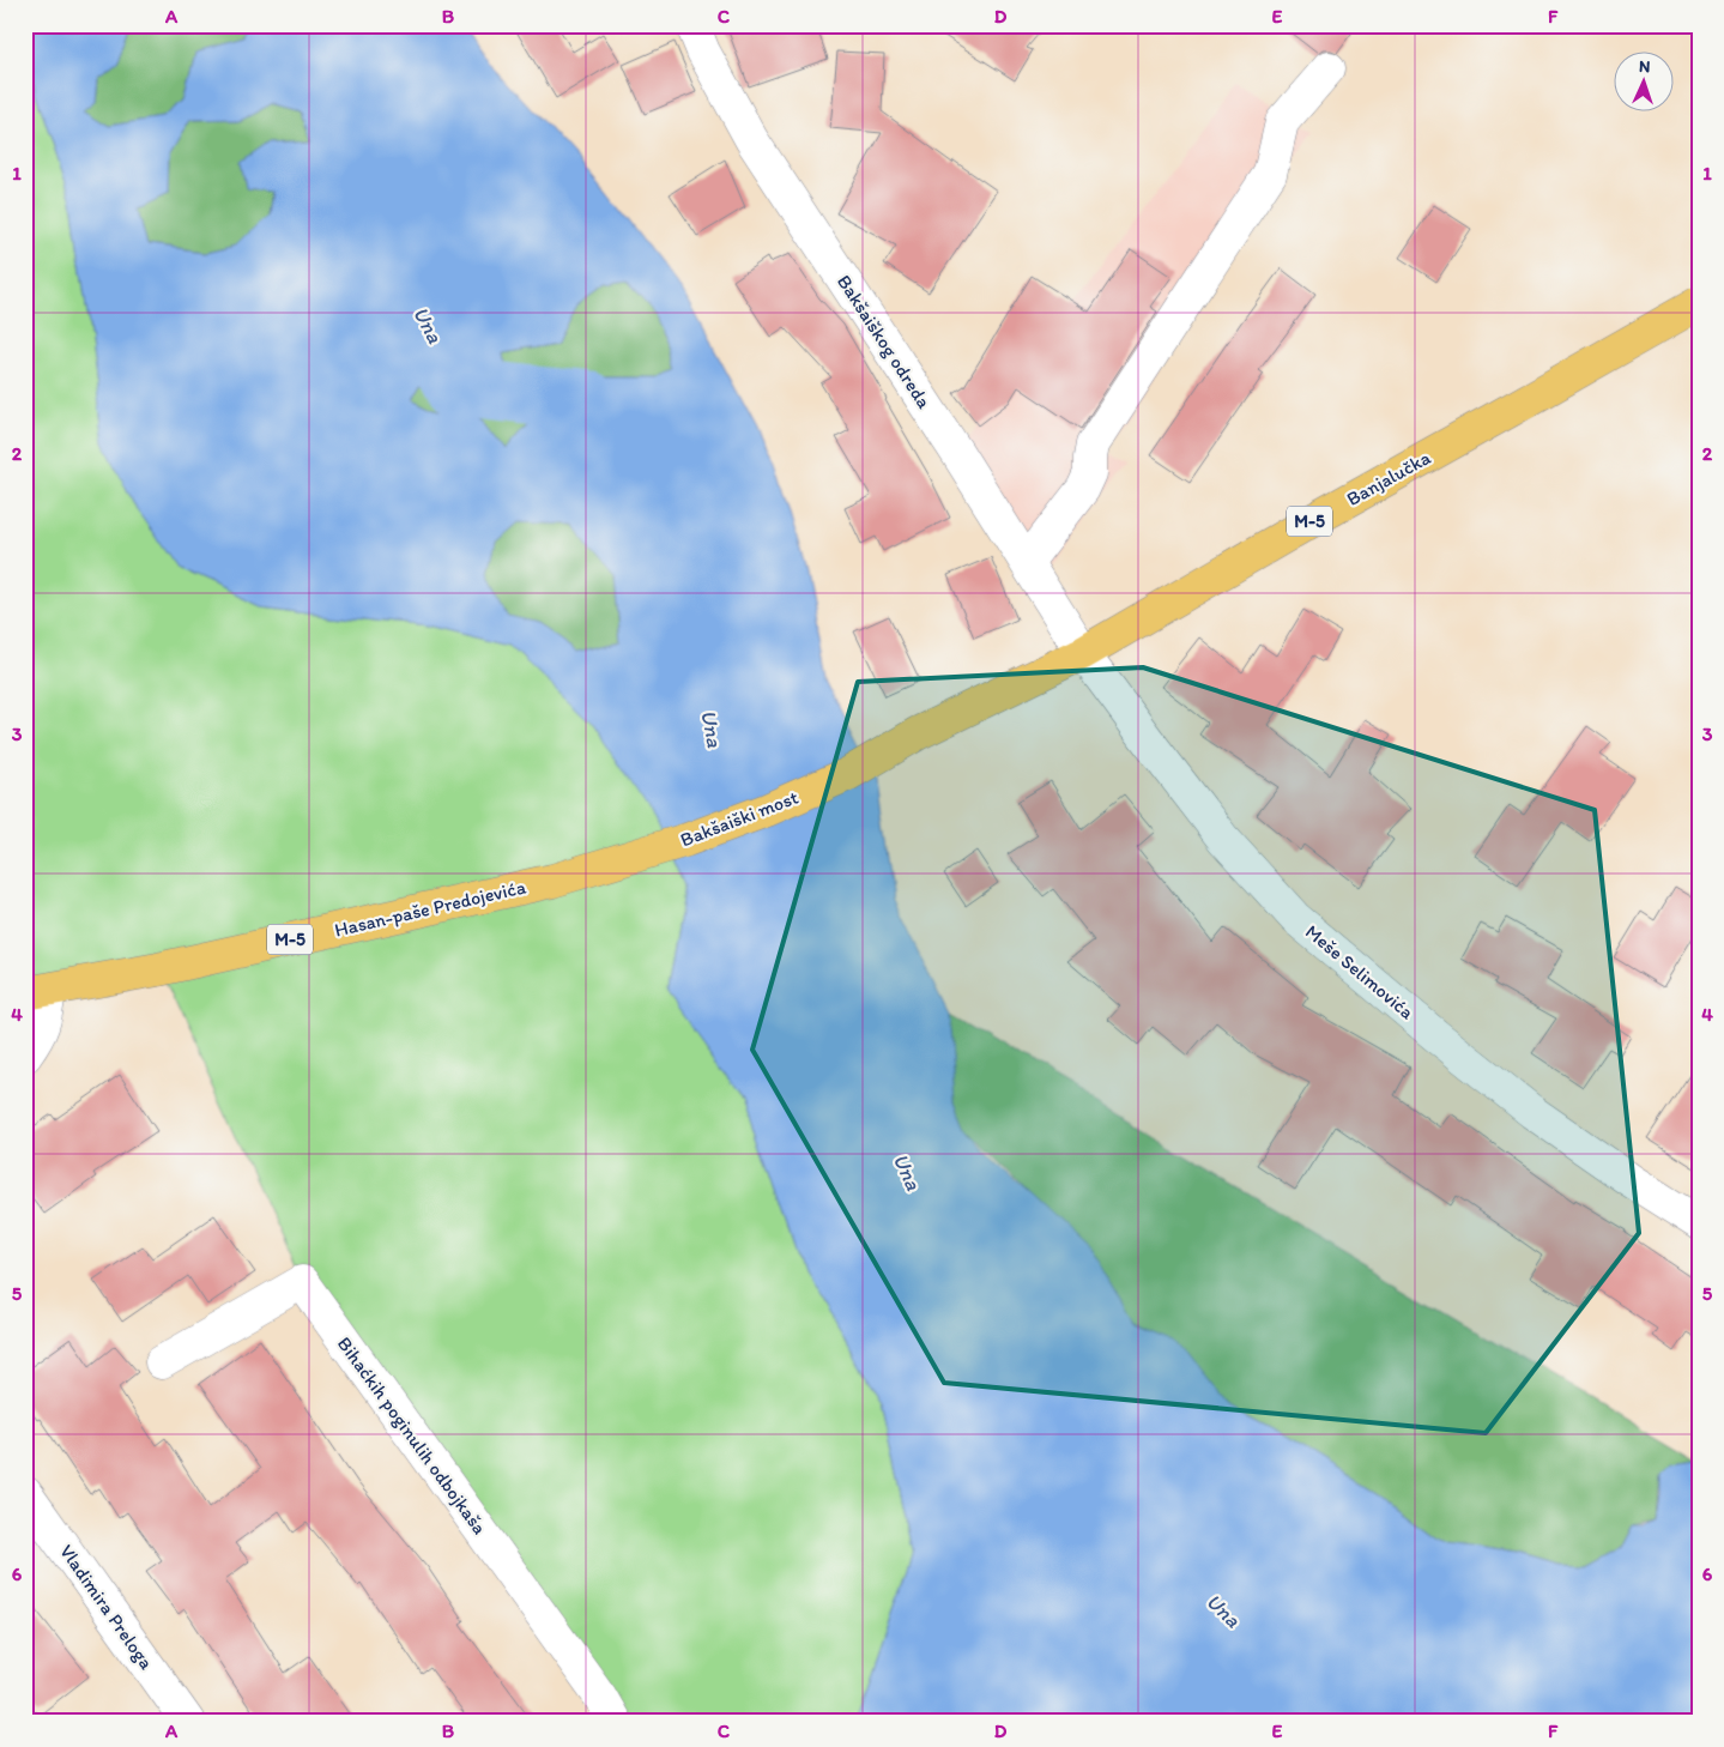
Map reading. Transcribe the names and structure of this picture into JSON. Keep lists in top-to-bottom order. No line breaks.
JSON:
{"streets":{"main road":["Banjalučka","M-5","Bakšaiški most","Hasan-paše Predojevića"],"street":["Bakšaiškog odreda","Meše Selimovića","Bihaćkih poginulih odbojkaša","Vladimira Preloga"]},"crossings":[["Bakšaiškog odreda","Banjalučka"],["Bakšaiškog odreda","Meše Selimovića"],["Banjalučka","Bakšaiški most"],["Banjalučka","Meše Selimovića"],["Bakšaiški most","Hasan-paše Predojevića"]],"water":["Una"],"north":"top","grid":{"columns":["A","B","C","D","E","F"],"rows":["1","2","3","4","5","6"]}}
